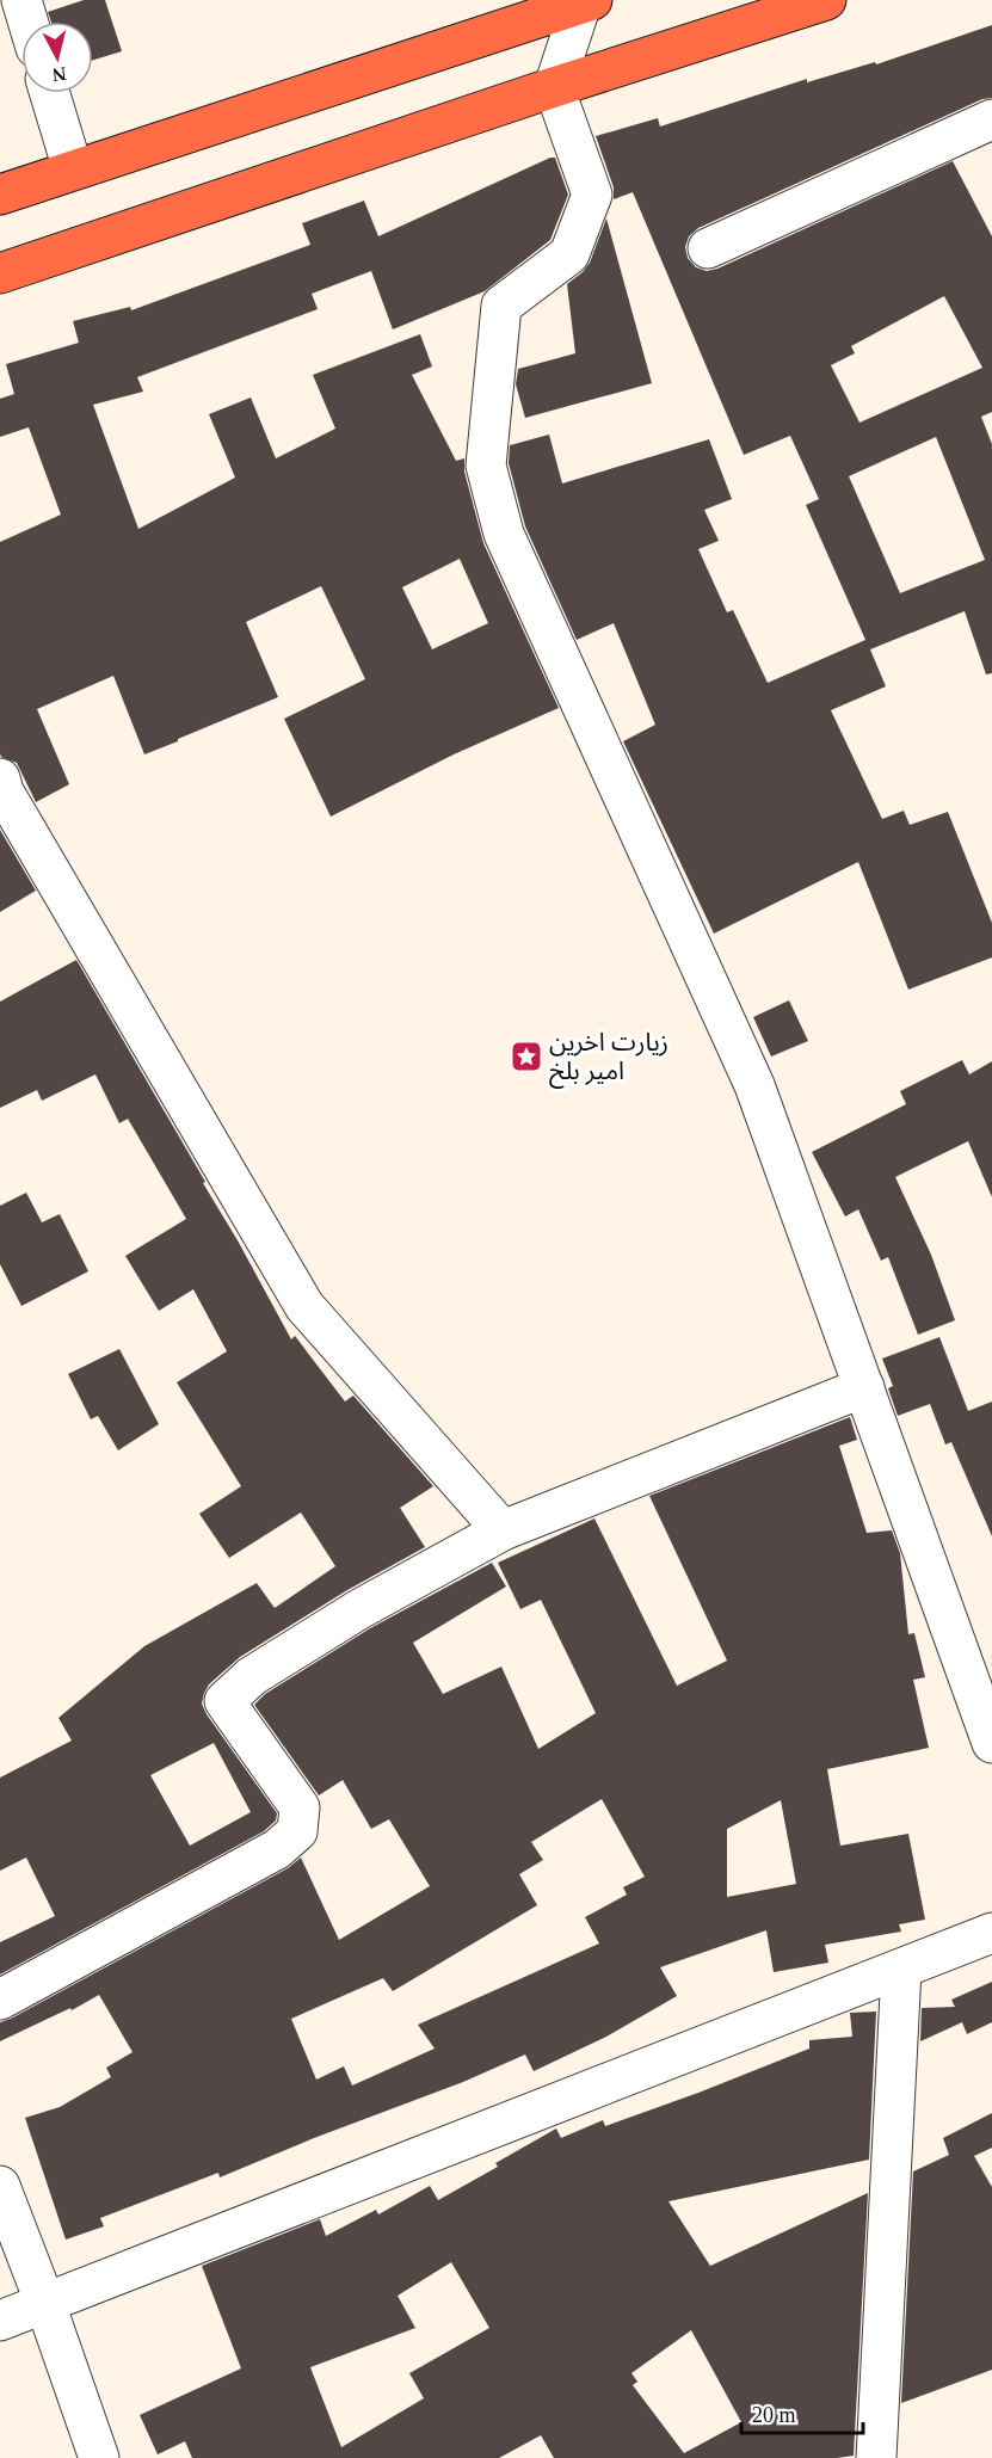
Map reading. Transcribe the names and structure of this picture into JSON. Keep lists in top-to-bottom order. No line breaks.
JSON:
{"places":{"place":["زیارت اخرین امیر بلخ"]},"scale_bar":"20 m","north":"bottom"}
